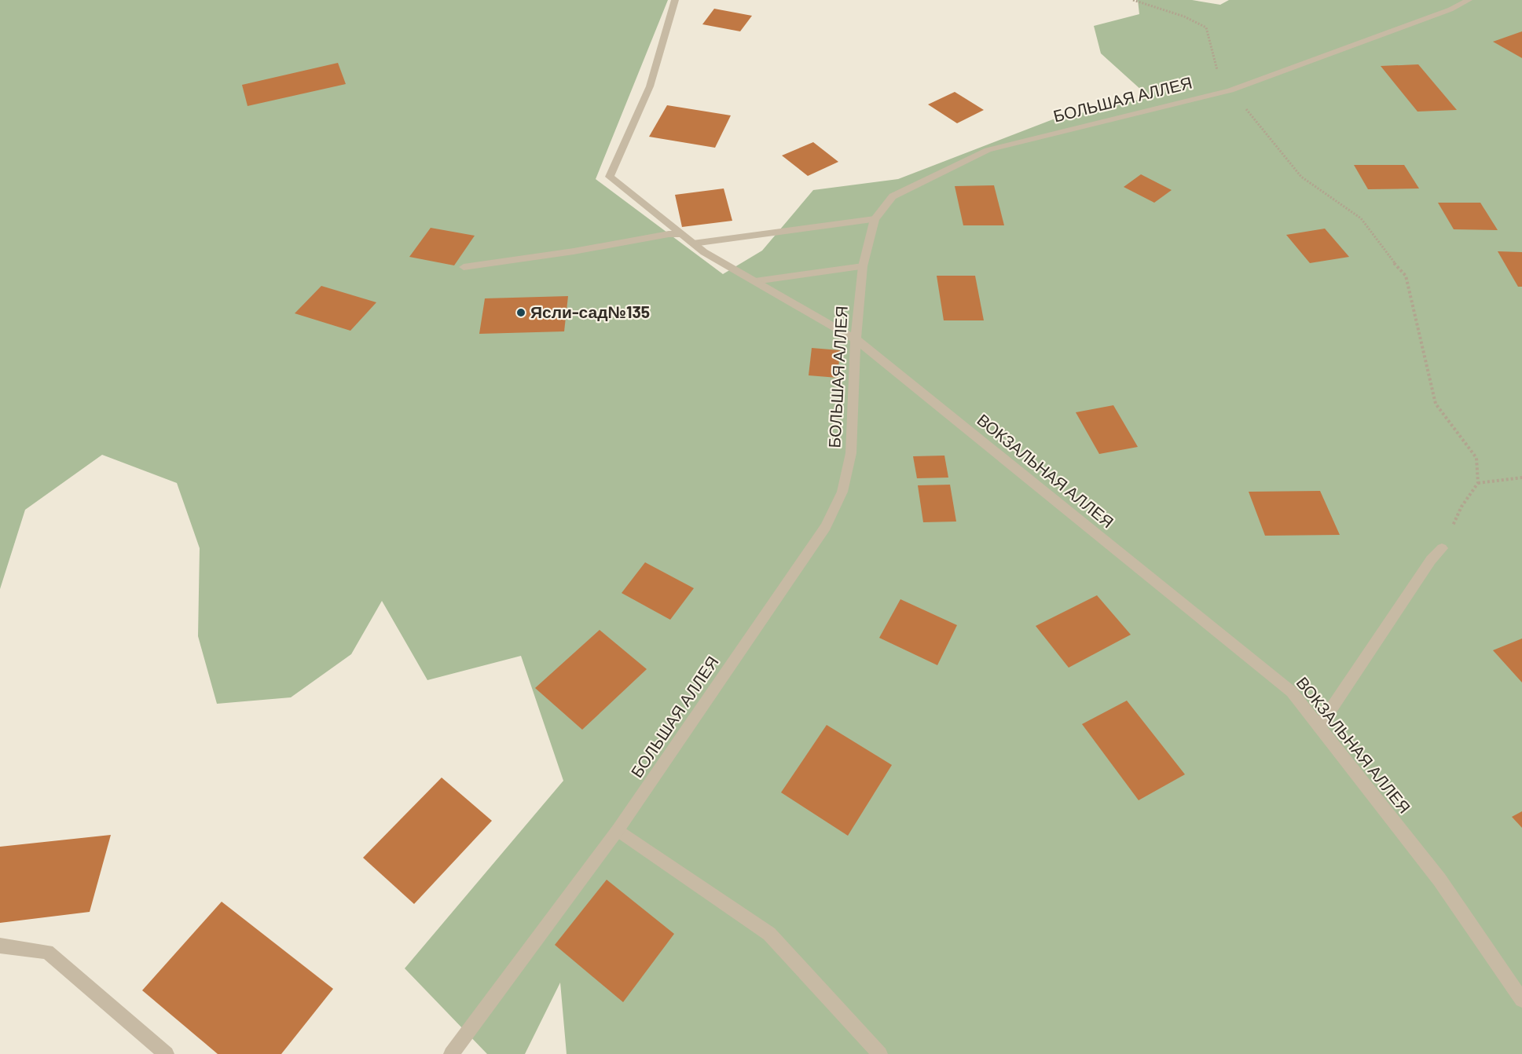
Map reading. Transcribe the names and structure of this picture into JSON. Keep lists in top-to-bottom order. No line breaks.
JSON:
{"streets":{"street":["БОЛЬШАЯ АЛЛЕЯ","ВОКЗАЛЬНАЯ АЛЛЕЯ"]},"crossings":[["БОЛЬШАЯ АЛЛЕЯ","ВОКЗАЛЬНАЯ АЛЛЕЯ"]],"places":["Ясли-сад№135"]}
